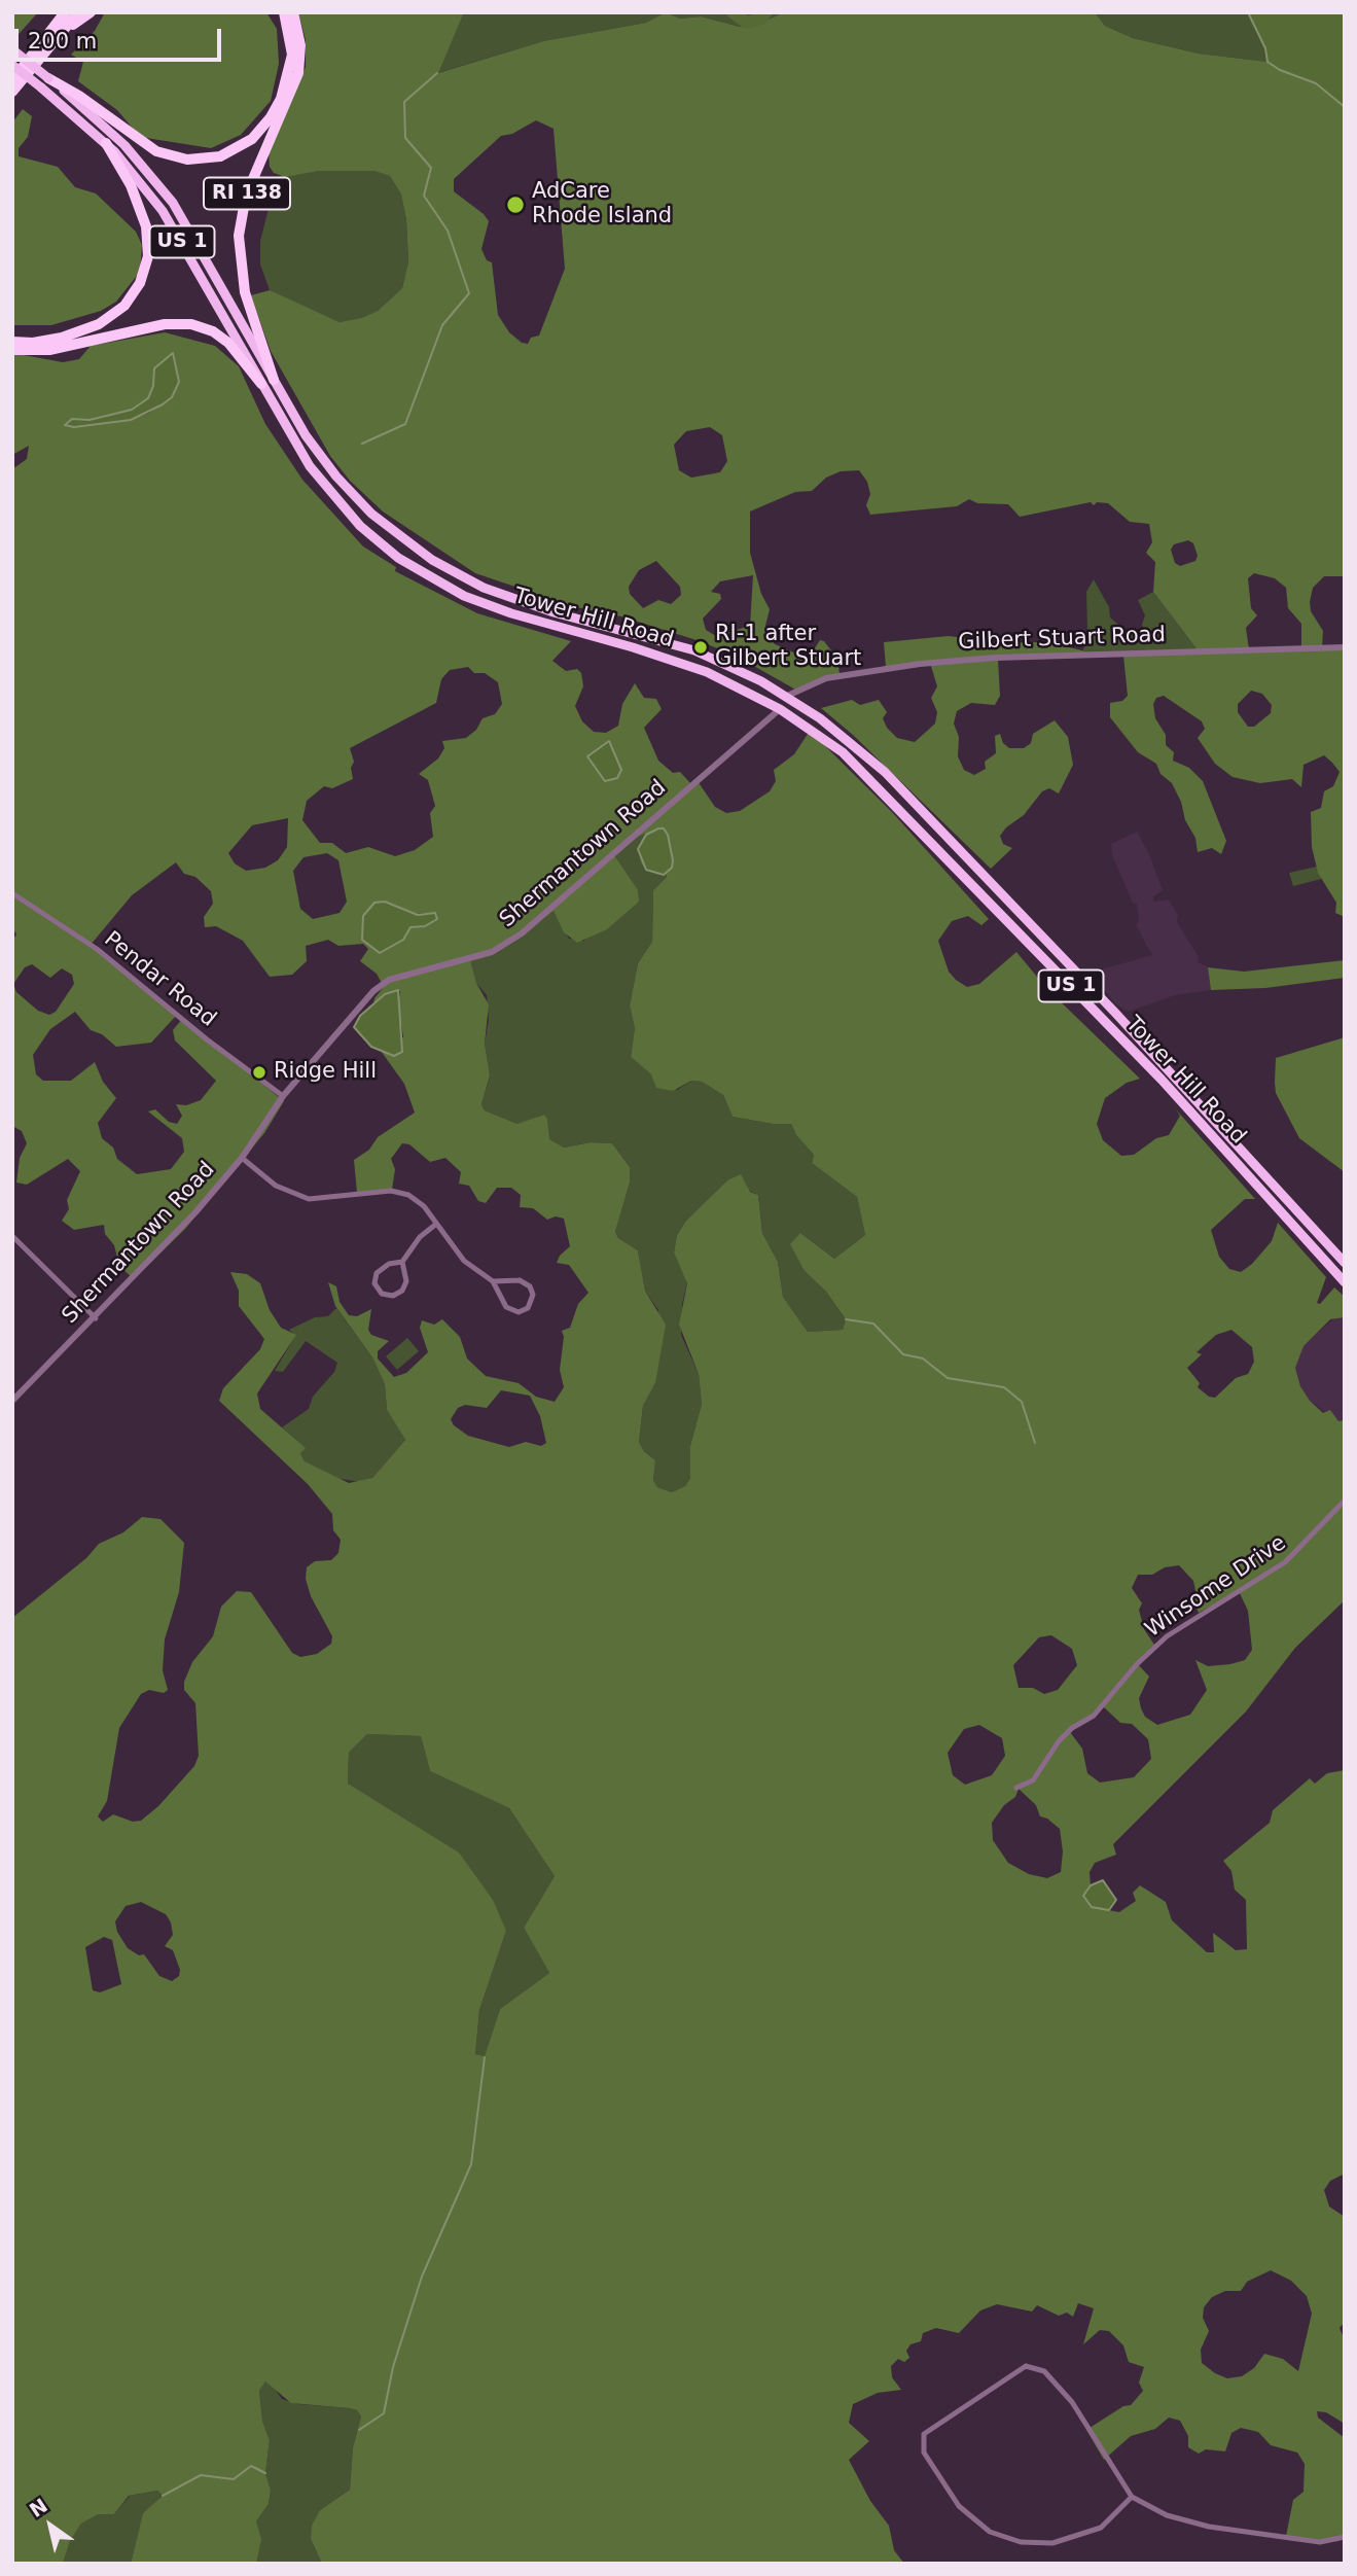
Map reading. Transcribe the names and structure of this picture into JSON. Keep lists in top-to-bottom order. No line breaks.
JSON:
{"streets":{"highway":["RI 138","US 1","Tower Hill Road"],"street":["Gilbert Stuart Road","Shermantown Road","Pendar Road","Winsome Drive"]},"crossings":[["RI 138","Tower Hill Road"],["Tower Hill Road","Gilbert Stuart Road"],["Tower Hill Road","Shermantown Road"],["Shermantown Road","Pendar Road"]],"places":["AdCare Rhode Island","RI-1 after Gilbert Stuart","Ridge Hill"],"scale_bar":"200 m","north":"top left"}
